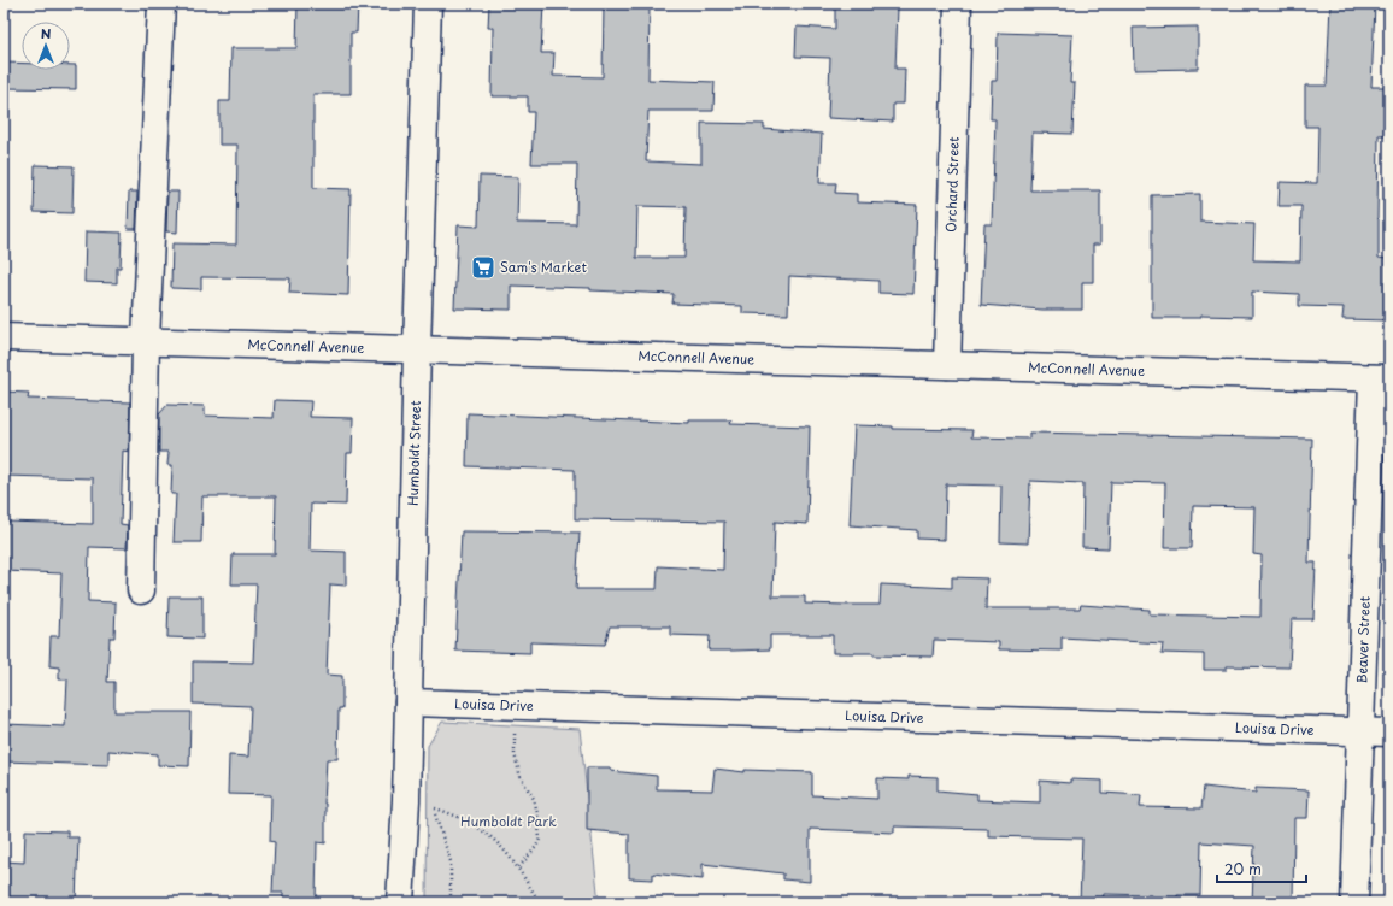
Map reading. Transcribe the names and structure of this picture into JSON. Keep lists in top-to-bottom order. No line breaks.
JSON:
{"streets":{"street":["Orchard Street","McConnell Avenue","Humboldt Street","Beaver Street","Louisa Drive"]},"crossings":[["Orchard Street","McConnell Avenue"],["McConnell Avenue","Humboldt Street"],["McConnell Avenue","Beaver Street"],["Humboldt Street","Louisa Drive"],["Beaver Street","Louisa Drive"]],"parks":["Humboldt Park"],"places":{"supermarket":["Sam's Market"]},"scale_bar":"20 m","north":"top"}
